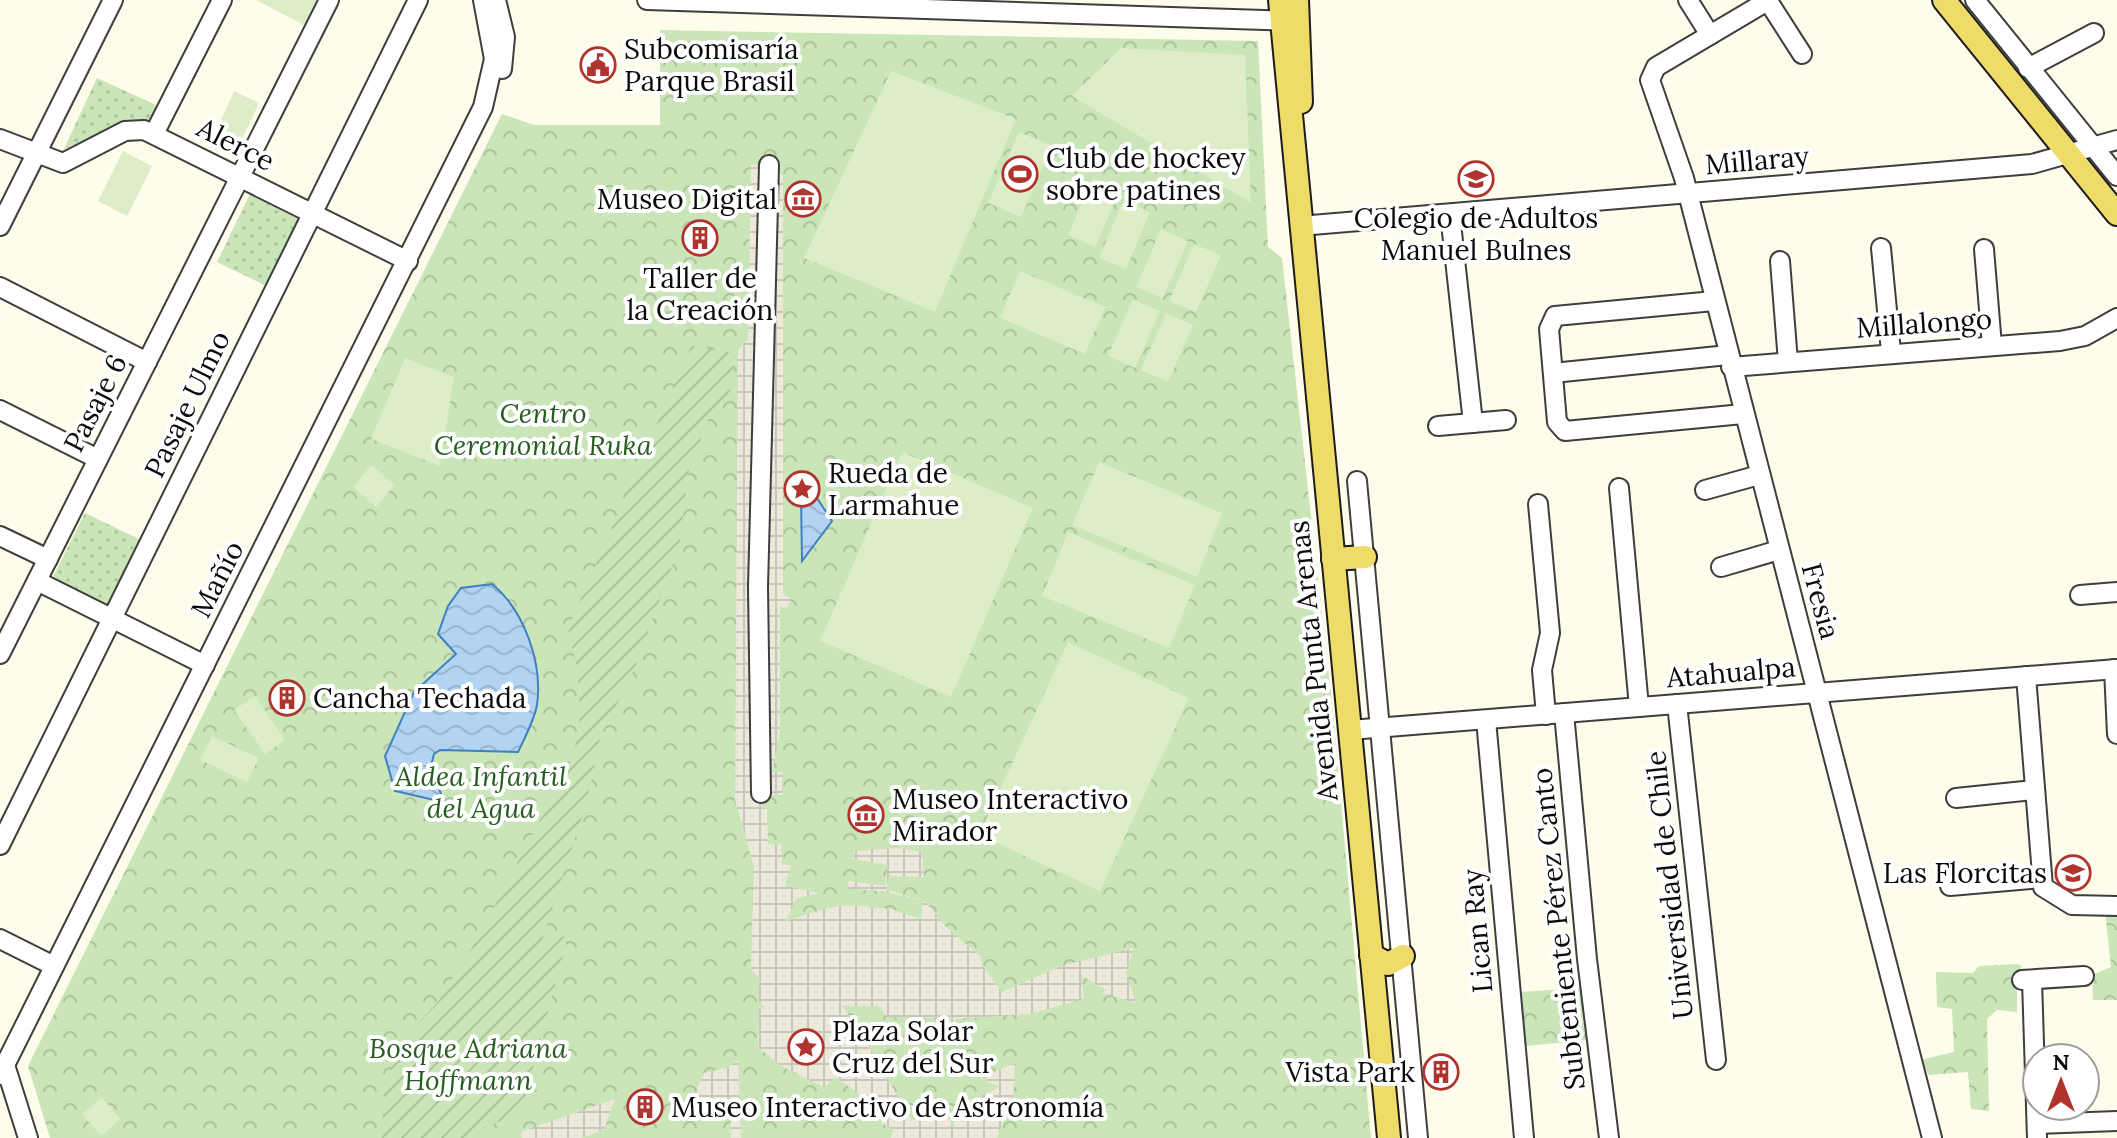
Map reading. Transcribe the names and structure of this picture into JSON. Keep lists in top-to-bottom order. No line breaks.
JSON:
{"streets":{"main road":["Avenida Punta Arenas"],"street":["Alerce","Millaray","Millalongo","Pasaje 6","Pasaje Ulmo","Mañío","Fresia","Atahualpa","Universidad de Chile","Subteniente Pérez Canto","Lican Ray"]},"crossings":[["Alerce","Pasaje 6"],["Alerce","Pasaje Ulmo"],["Alerce","Mañío"],["Millaray","Fresia"],["Millaray","Avenida Punta Arenas"],["Millalongo","Fresia"],["Fresia","Atahualpa"],["Avenida Punta Arenas","Atahualpa"],["Atahualpa","Universidad de Chile"],["Atahualpa","Subteniente Pérez Canto"],["Atahualpa","Lican Ray"]],"parks":["Centro Ceremonial Ruka","Aldea Infantil del Agua","Bosque Adriana Hoffmann"],"places":{"public building":["Subcomisaría Parque Brasil"],"sports":["Club de hockey sobre patines"],"school or university":["Colegio de Adultos Manuel Bulnes","Las Florcitas"],"museum":["Museo Digital","Museo Interactivo Mirador"],"building":["Taller de la Creación","Cancha Techada","Vista Park","Museo Interactivo de Astronomía"],"place":["Rueda de Larmahue","Plaza Solar Cruz del Sur"]},"north":"top"}
